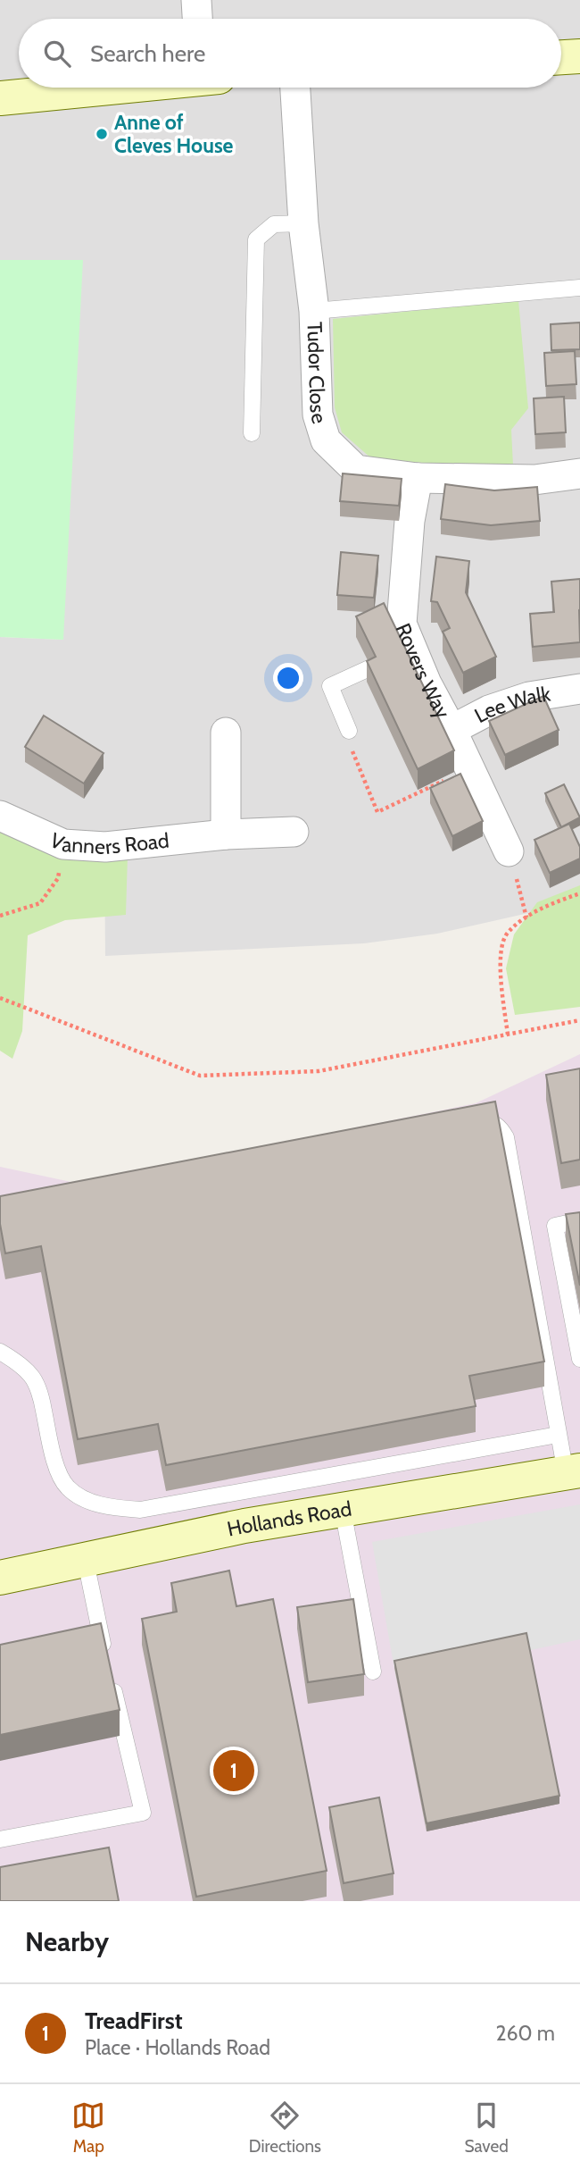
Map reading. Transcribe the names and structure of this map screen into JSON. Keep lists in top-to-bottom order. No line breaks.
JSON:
{"streets":{"street":["Tudor Close","Rovers Way","Lee Walk","Vanners Road","Hollands Road"]},"crossings":[["Tudor Close","Rovers Way"],["Rovers Way","Lee Walk"]],"places":["Anne of Cleves House"],"page":{"search":"Search here","pins":"1","heading":"Nearby","list":[{"mark":"1","name":"TreadFirst","note":"Place · Hollands Road","value":"260 m"}],"nav":["Map","Directions","Saved"]}}
